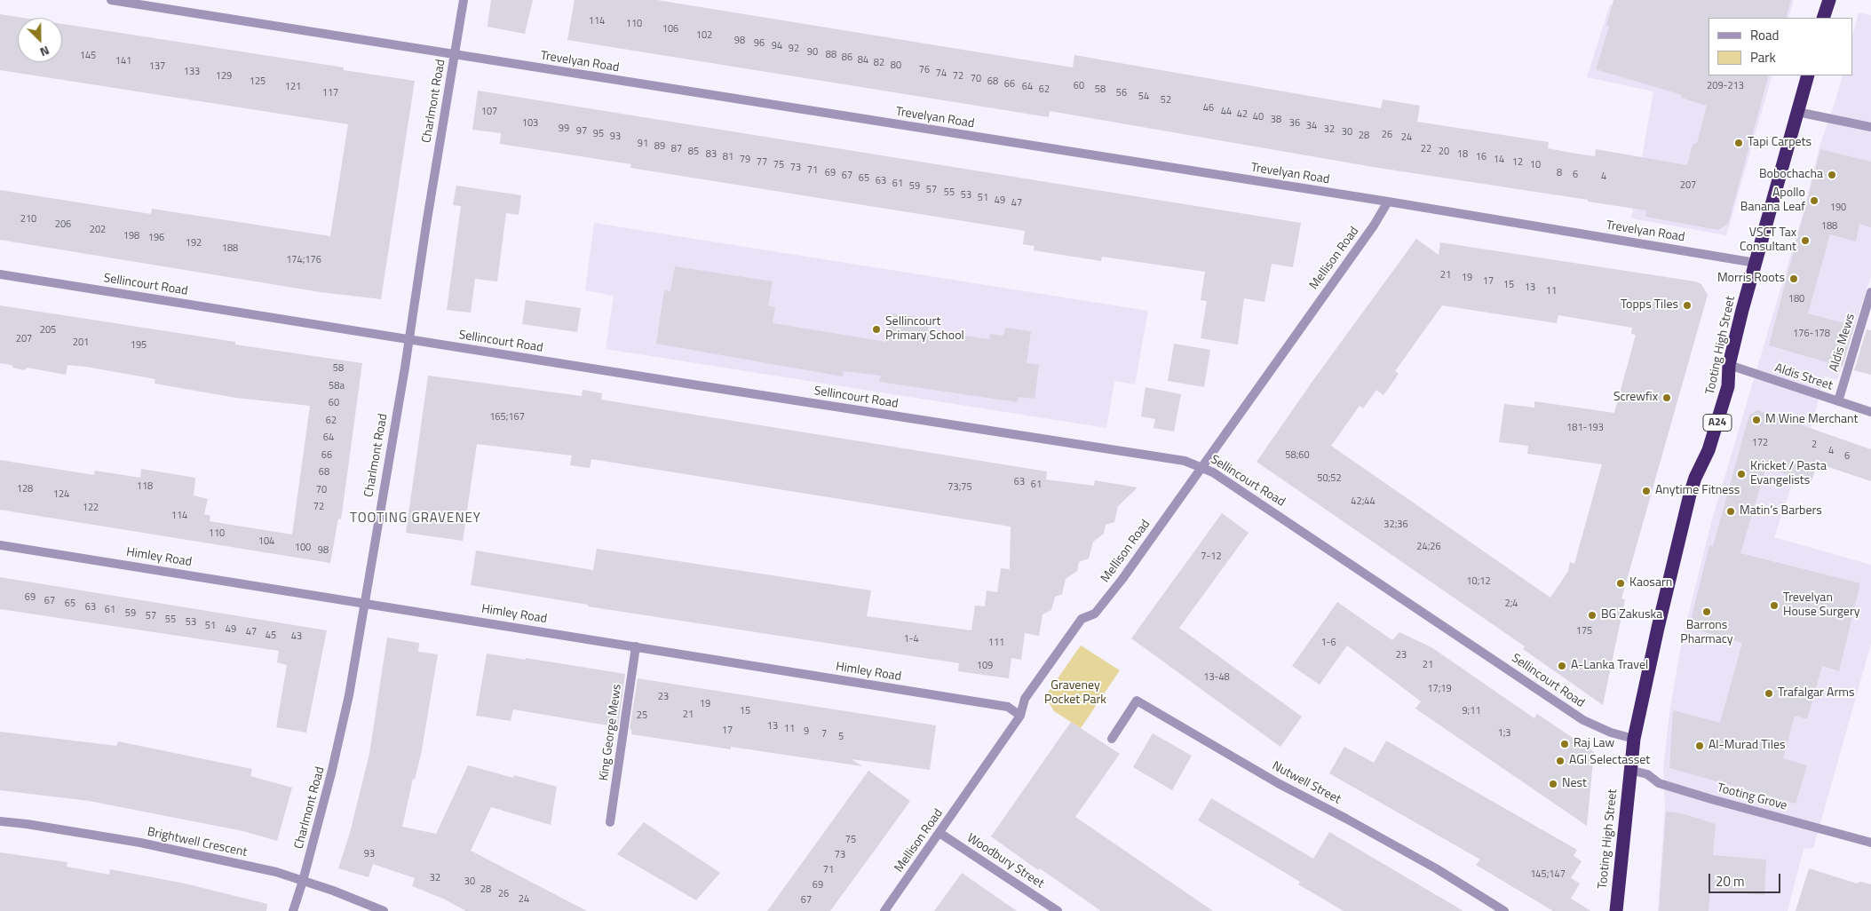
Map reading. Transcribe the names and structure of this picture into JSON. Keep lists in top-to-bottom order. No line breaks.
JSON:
{"streets":{"highway":["Tooting High Street","A24"],"street":["Trevelyan Road","Charlmont Road","Mellison Road","Sellincourt Road","Aldis Mews","Aldis Street","Himley Road","King George Mews","Nutwell Street","Tooting Grove","Brightwell Crescent","Woodbury Street"]},"crossings":[["Trevelyan Road","Charlmont Road"],["Trevelyan Road","Mellison Road"],["Trevelyan Road","Tooting High Street"],["Charlmont Road","Sellincourt Road"],["Charlmont Road","Himley Road"],["Charlmont Road","Brightwell Crescent"],["Mellison Road","Sellincourt Road"],["Mellison Road","Himley Road"],["Mellison Road","Woodbury Street"],["Sellincourt Road","Tooting High Street"],["Aldis Mews","Aldis Street"],["Tooting High Street","Aldis Street"],["Tooting High Street","Tooting Grove"],["Himley Road","King George Mews"]],"districts":["TOOTING GRAVENEY"],"parks":["Graveney Pocket Park"],"places":["Tapi Carpets","Bobochacha","Apollo Banana Leaf","VSCT Tax Consultant","Morris Roots","Topps Tiles","Sellincourt Primary School","Screwfix","M Wine Merchant","Kricket / Pasta Evangelists","Anytime Fitness","Matin’s Barbers","Kaosarn","Trevelyan House Surgery","Barrons Pharmacy","BG Zakuska","A-Lanka Travel","Trafalgar Arms","Raj Law","Al-Murad Tiles","AGI Selectasset","Nest"],"house_numbers":["114","110","106","102","98","96","94","92","90","88","145","86","84","141","82","80","137","76","133","74","129","72","70","125","68","66","60","209-213","121","64","62","58","117","56","54","52","46","107","44","42","40","38","103","36","34","99","32","97","30","95","26","28","93","24","91","89","87","22","85","20","83","18","81","16","79","14","77","12","75","10","73","71","69","8","6","67","4","65","63","61","207","59","57","55","53","51","49","47","190","210","206","188","202","198","196","192","188","174;176","21","19","17","15","13","11","180","205","176-178","207","201","195","58","58a","60","165;167","62","181-193","64","172","2","4","66","58;60","6","68","50;52","63","61","118","73;75","128","70","124","42;44","72","122","114","32;36","110","104","24;26","100","98","7-12","10;12","69","67","65","2;4","63","61","59","57","55","53","51","49","175","47","45","43","1-4","111","1-6","23","21","109","13-48","17;19","23","19","15","9;11","21","25","13","11","17","9","1;3","7","5","75","93","73","71","145;147","32","30","69","28","26","24","67"],"legend":["Road","Park"],"scale_bar":"20 m","north":"bottom right"}
